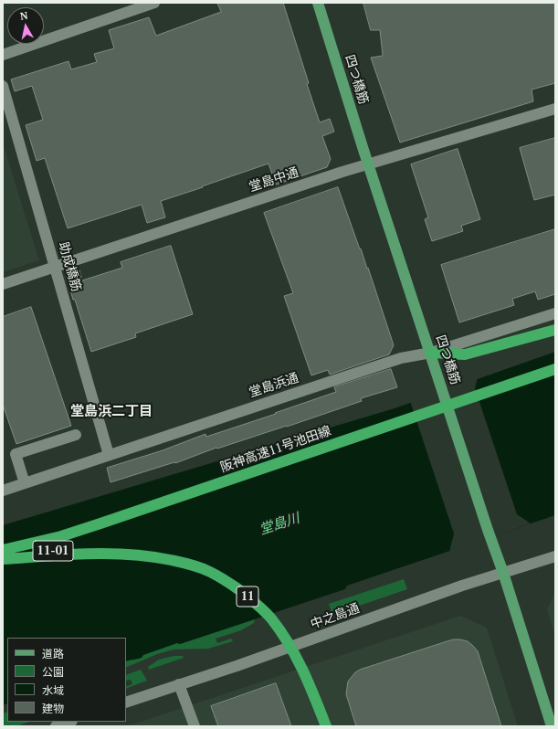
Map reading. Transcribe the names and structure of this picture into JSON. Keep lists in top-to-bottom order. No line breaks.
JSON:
{"streets":{"highway":["阪神高速11号池田線","11-01","11"],"main road":["四つ橋筋"],"street":["堂島中通","助成橋筋","堂島浜通","中之島通"]},"crossings":[["四つ橋筋","堂島中通"],["四つ橋筋","堂島浜通"],["四つ橋筋","中之島通"],["堂島中通","助成橋筋"],["助成橋筋","堂島浜通"],["阪神高速11号池田線","11-01"],["11-01","11"]],"districts":["堂島浜二丁目"],"water":["堂島川"],"legend":["道路","公園","水域","建物"],"north":"top"}
